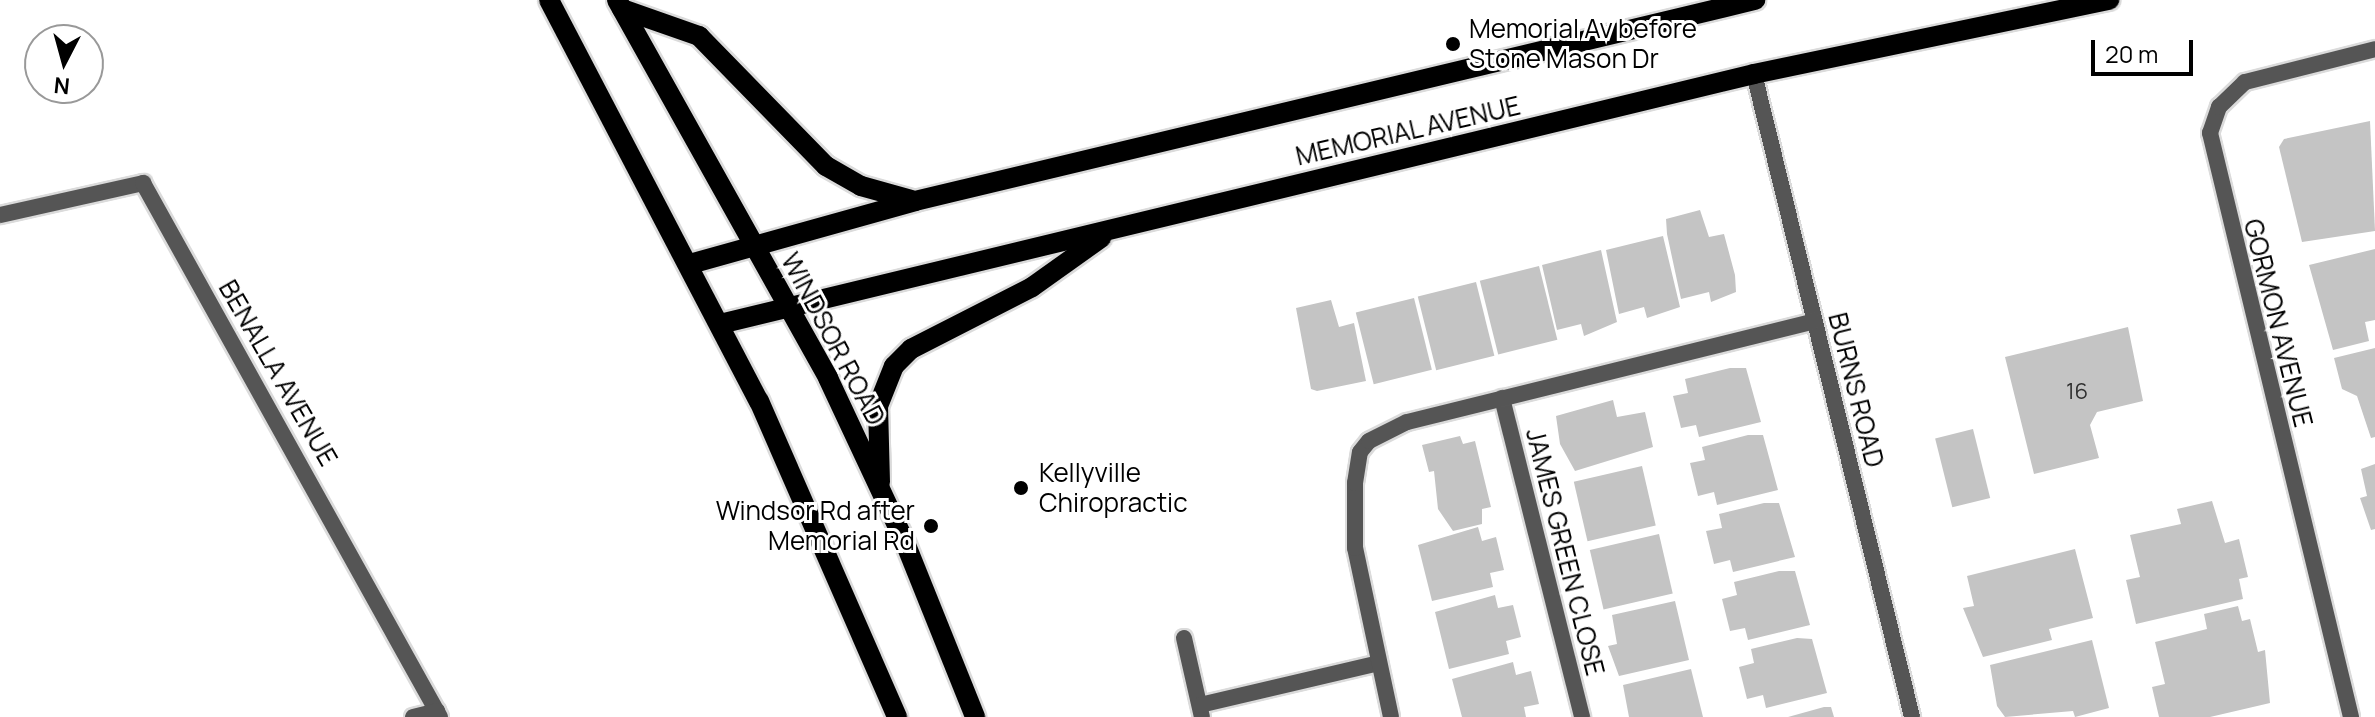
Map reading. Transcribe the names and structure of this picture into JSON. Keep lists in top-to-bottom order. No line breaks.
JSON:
{"streets":{"main road":["MEMORIAL AVENUE","WINDSOR ROAD"],"street":["GORMON AVENUE","BENALLA AVENUE","BURNS ROAD","JAMES GREEN CLOSE"]},"crossings":[["MEMORIAL AVENUE","WINDSOR ROAD"],["MEMORIAL AVENUE","BURNS ROAD"],["BURNS ROAD","JAMES GREEN CLOSE"]],"places":["Memorial Av before Stone Mason Dr","Kellyville Chiropractic","Windsor Rd after Memorial Rd"],"house_numbers":["16"],"scale_bar":"20 m","north":"bottom"}
